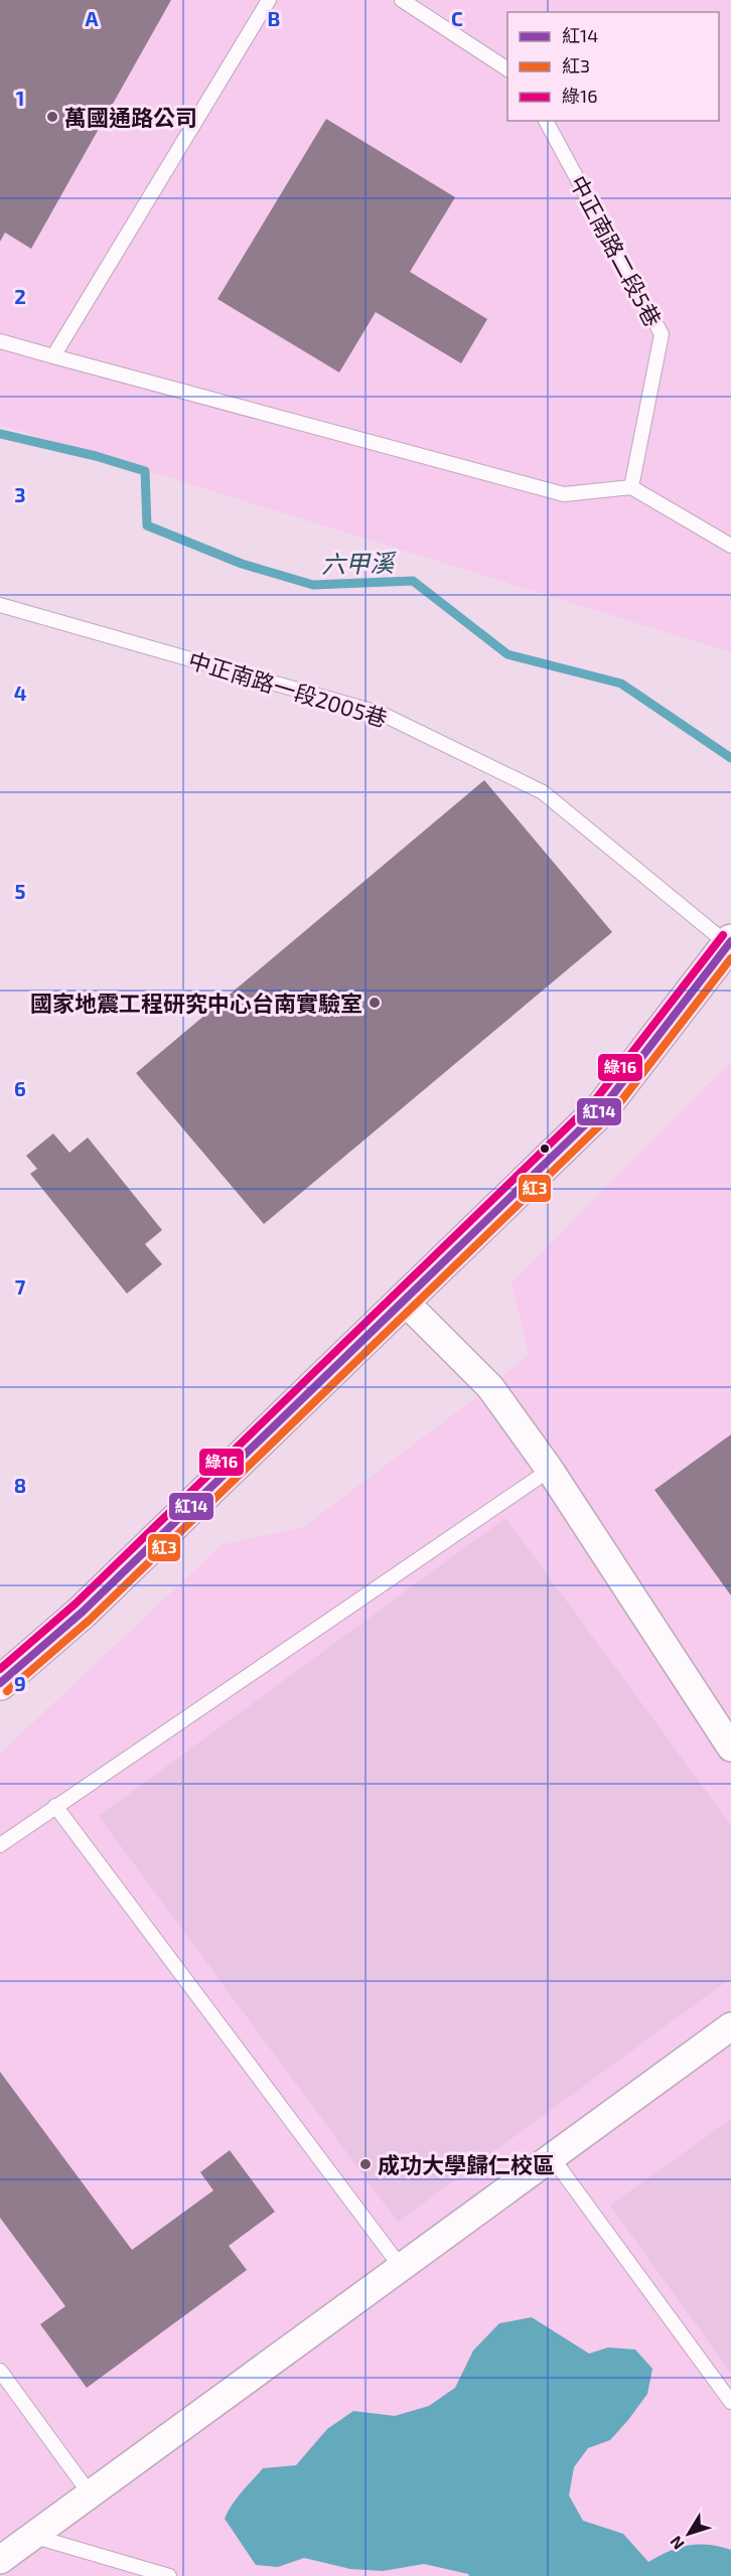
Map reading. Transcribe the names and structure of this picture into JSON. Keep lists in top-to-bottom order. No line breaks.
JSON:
{"streets":{"lane":["中正南路二段5巷","中正南路一段2005巷"]},"water":["六甲溪"],"places":["萬國通路公司","國家地震工程研究中心台南實驗室","成功大學歸仁校區"],"lines":["transit line 綠16","transit line 紅14","transit line 紅3"],"legend":["紅14","紅3","綠16"],"north":"bottom left","grid":{"columns":["A","B","C"],"rows":["1","2","3","4","5","6","7","8","9"]}}
